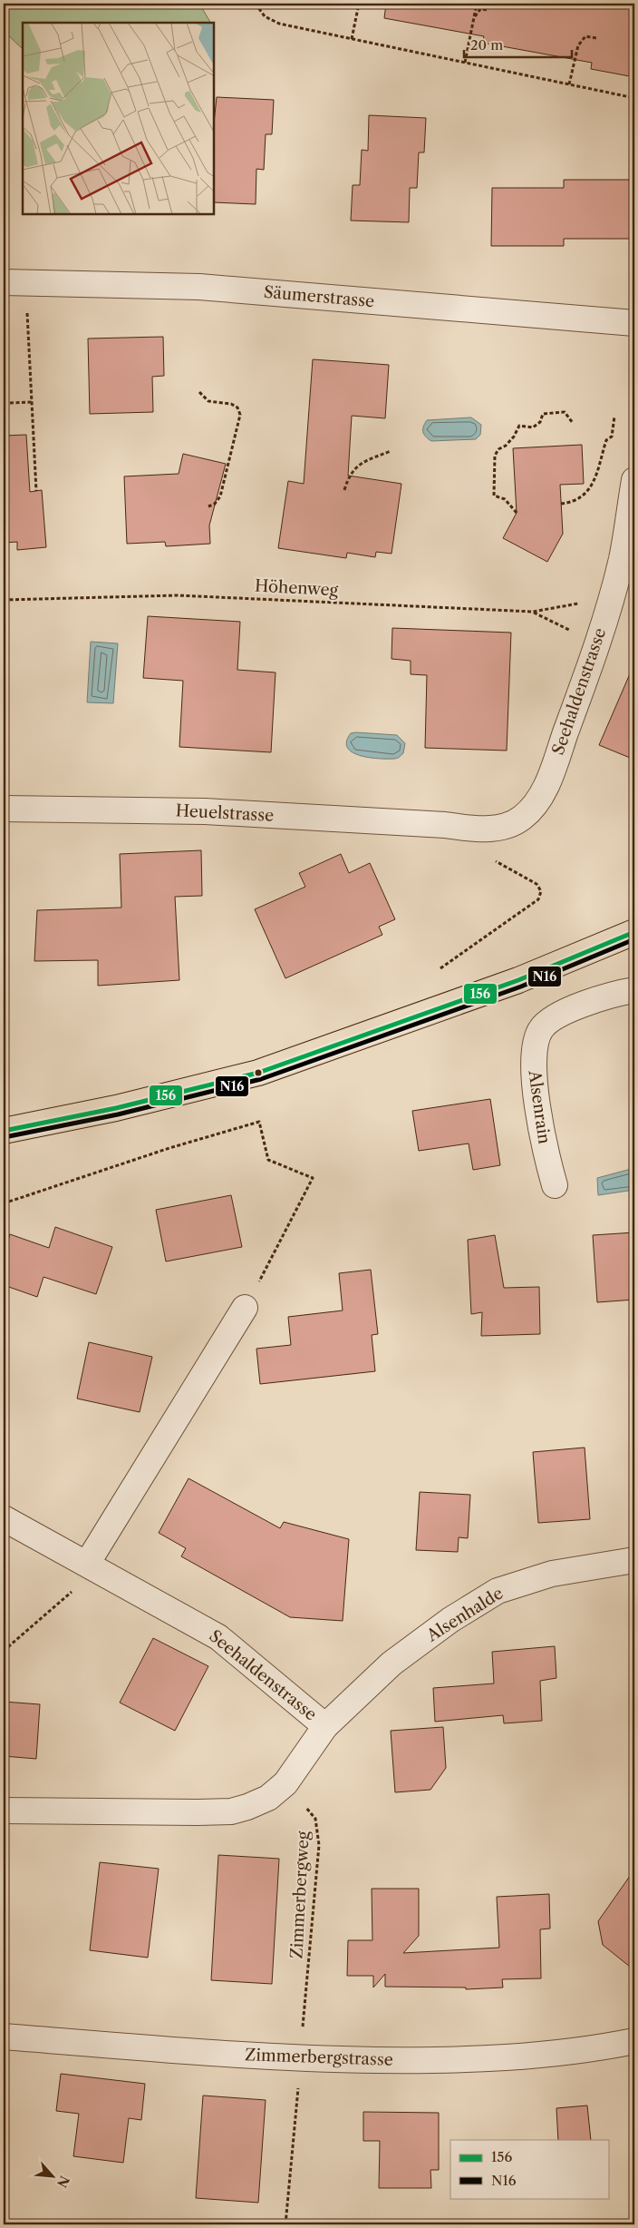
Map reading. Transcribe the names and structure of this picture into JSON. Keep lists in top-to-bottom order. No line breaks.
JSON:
{"streets":{"street":["Säumerstrasse","Seehaldenstrasse","Heuelstrasse","Alsenrain","Alsenhalde","Zimmerbergstrasse"],"path":["Höhenweg","Zimmerbergweg"]},"crossings":[["Seehaldenstrasse","Heuelstrasse"],["Seehaldenstrasse","Alsenhalde"],["Seehaldenstrasse","Zimmerbergweg"]],"lines":["transit line 156","transit line N16"],"legend":["156","N16"],"scale_bar":"20 m","north":"bottom right"}
